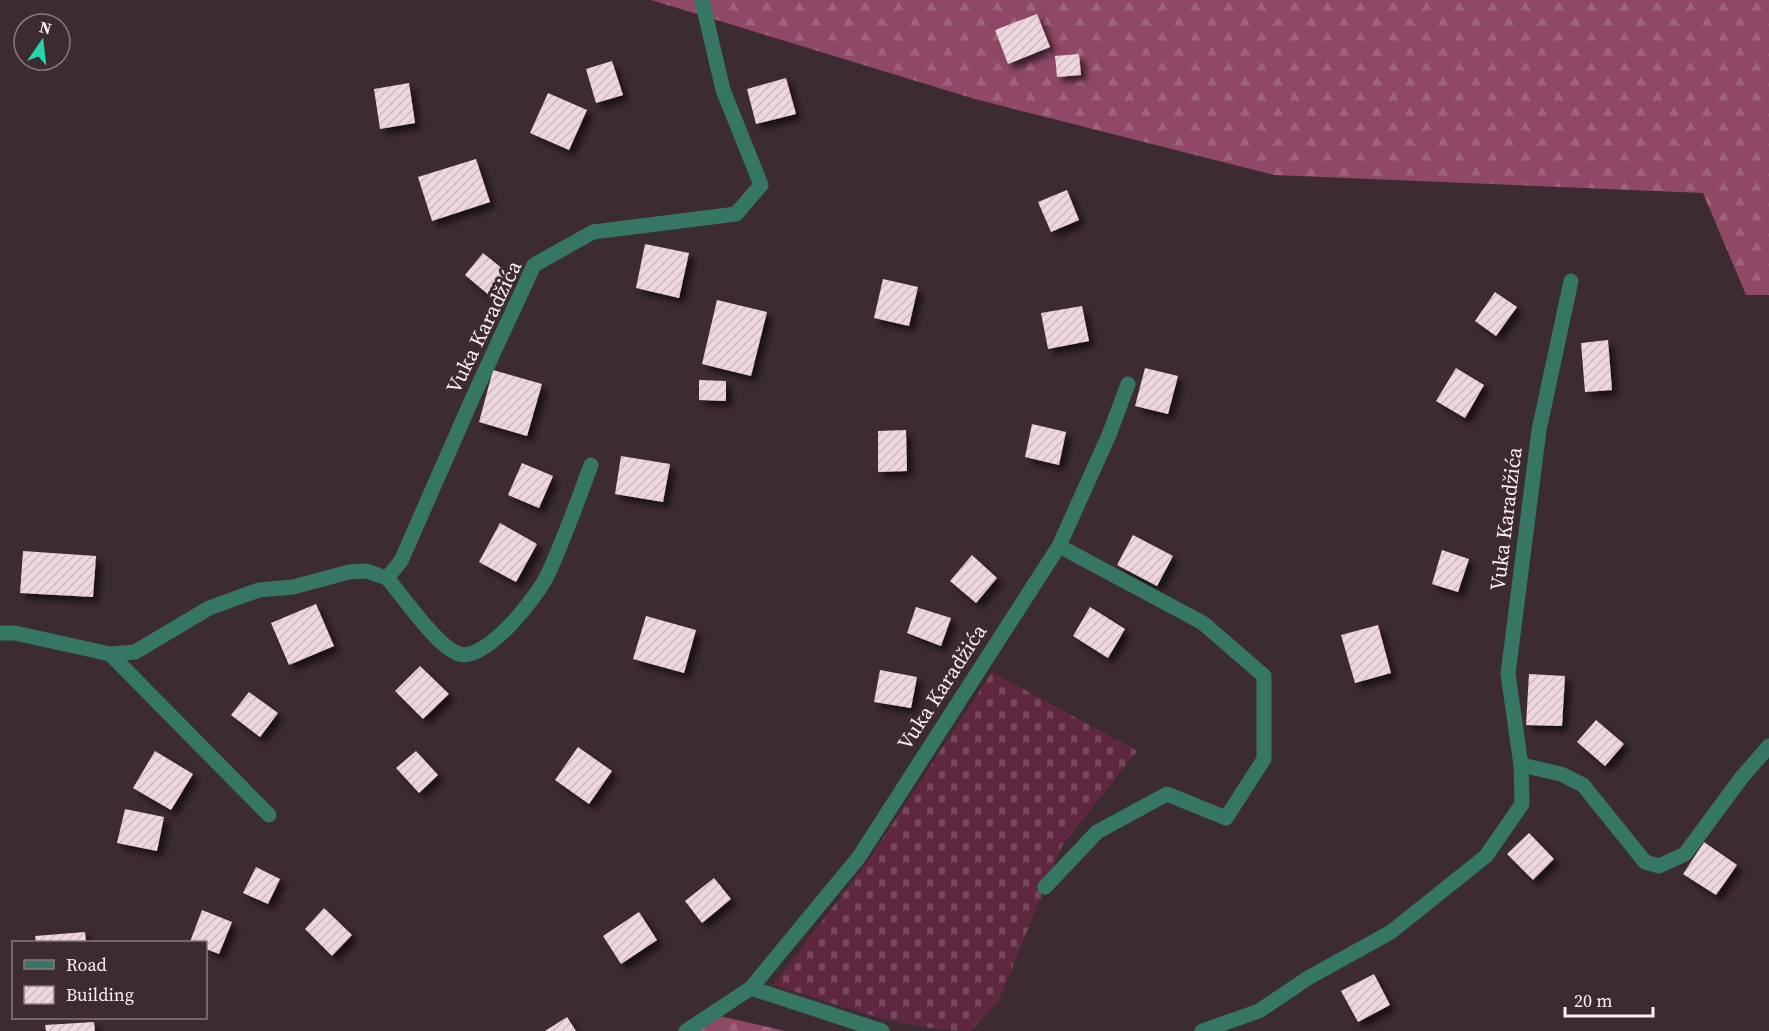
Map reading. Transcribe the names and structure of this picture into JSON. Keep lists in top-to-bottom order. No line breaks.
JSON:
{"streets":{"street":["Vuka Karadžića"]},"legend":["Road","Building"],"scale_bar":"20 m","north":"top"}
